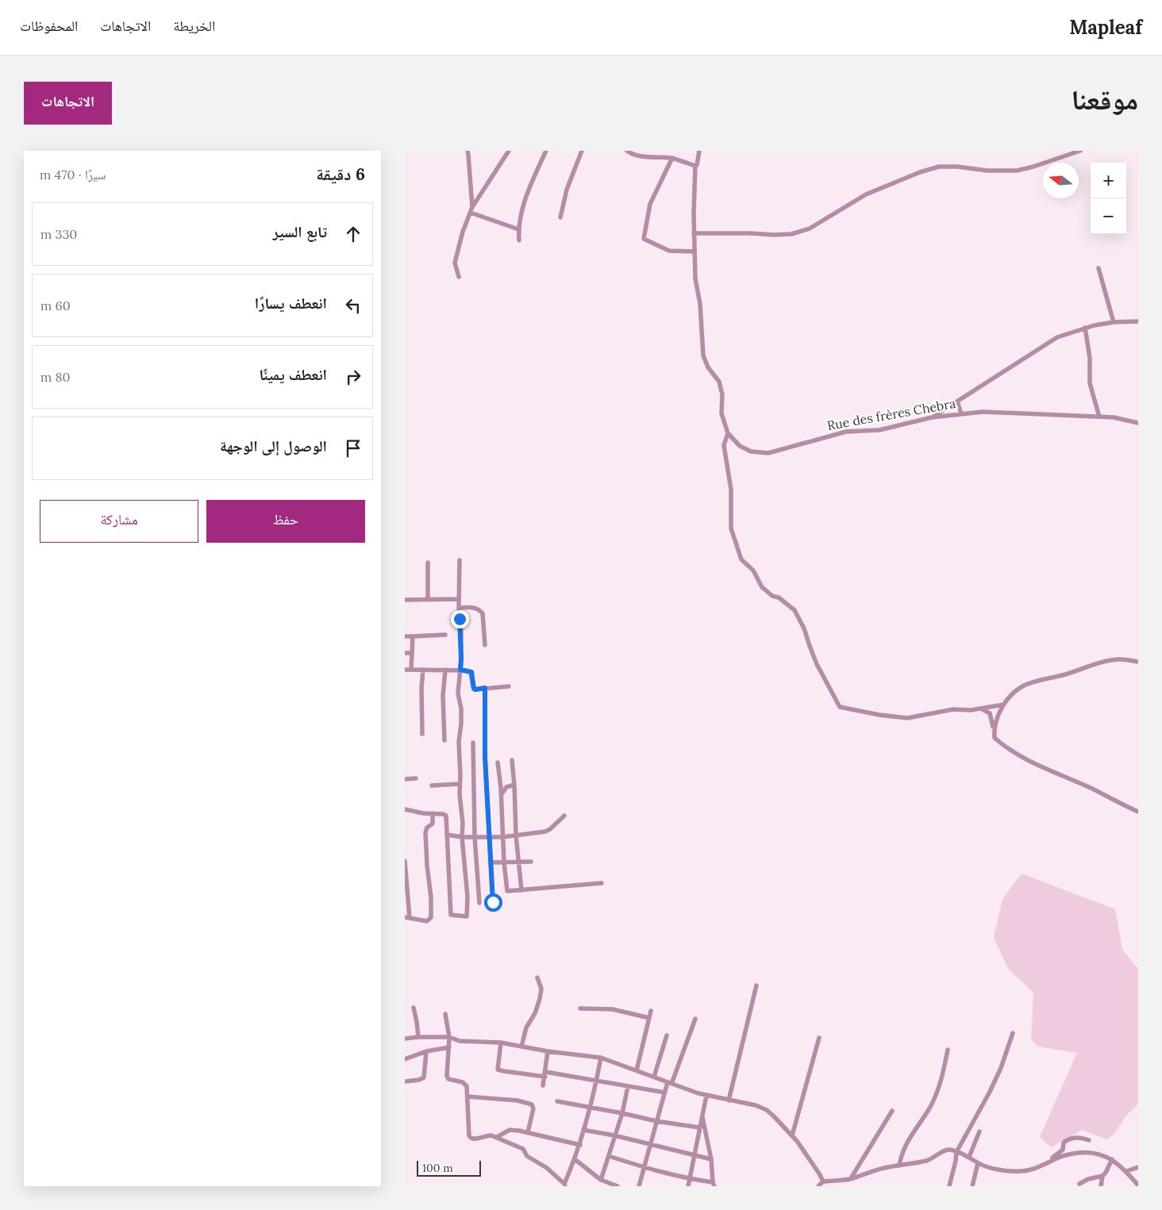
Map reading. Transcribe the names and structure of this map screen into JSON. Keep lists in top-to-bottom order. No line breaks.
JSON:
{"streets":{"street":["Rue des frères Chebra"]},"scale_bar":"100 m","north":"left","page":{"header":"Mapleaf","nav":["الخريطة","الاتجاهات","المحفوظات"],"title":"موقعنا","buttons":["الاتجاهات",["حفظ","مشاركة"]],"heading":["6 دقيقة","سيرًا · 470 m"],"map_buttons":["+","−"],"list":[["تابع السير","330 m"],["انعطف يسارًا","60 m"],["انعطف يمينًا","80 m"],"الوصول إلى الوجهة"],"scale":"100 m"}}
